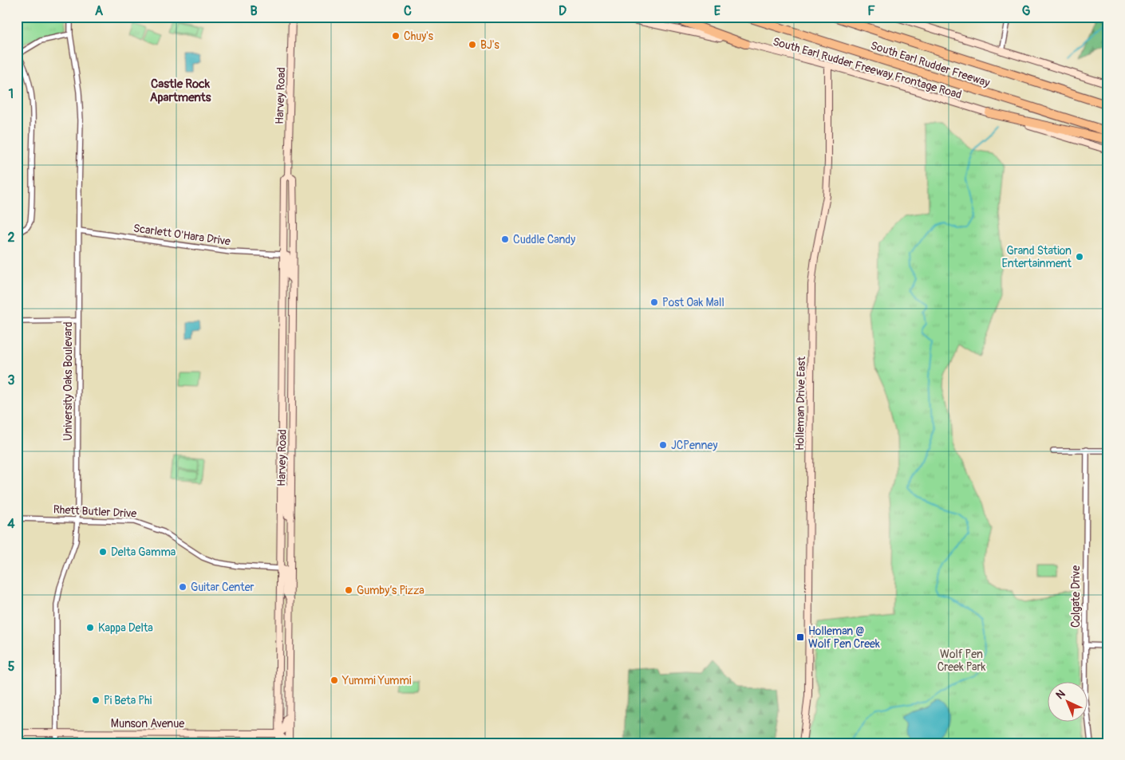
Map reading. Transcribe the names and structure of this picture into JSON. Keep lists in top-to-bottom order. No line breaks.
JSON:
{"streets":{"highway":["South Earl Rudder Freeway"],"main road":["South Earl Rudder Freeway Frontage Road","Harvey Road","Holleman Drive East","Munson Avenue"],"street":["Scarlett O'Hara Drive","University Oaks Boulevard","Rhett Butler Drive","Colgate Drive"]},"crossings":[["South Earl Rudder Freeway Frontage Road","Holleman Drive East"],["Harvey Road","Scarlett O'Hara Drive"],["Harvey Road","Rhett Butler Drive"],["Harvey Road","Munson Avenue"],["Scarlett O'Hara Drive","University Oaks Boulevard"],["University Oaks Boulevard","Rhett Butler Drive"],["University Oaks Boulevard","Munson Avenue"]],"districts":["Castle Rock Apartments"],"parks":["Wolf Pen Creek Park"],"places":{"other":["Chuy's","BJ's","Cuddle Candy","Grand Station Entertainment","Post Oak Mall","JCPenney","Delta Gamma","Guitar Center","Gumby’s Pizza","Kappa Delta","Yummi Yummi","Pi Beta Phi"],"transit":["Holleman @ Wolf Pen Creek"]},"north":"top left","grid":{"columns":["A","B","C","D","E","F","G"],"rows":["1","2","3","4","5"]}}
